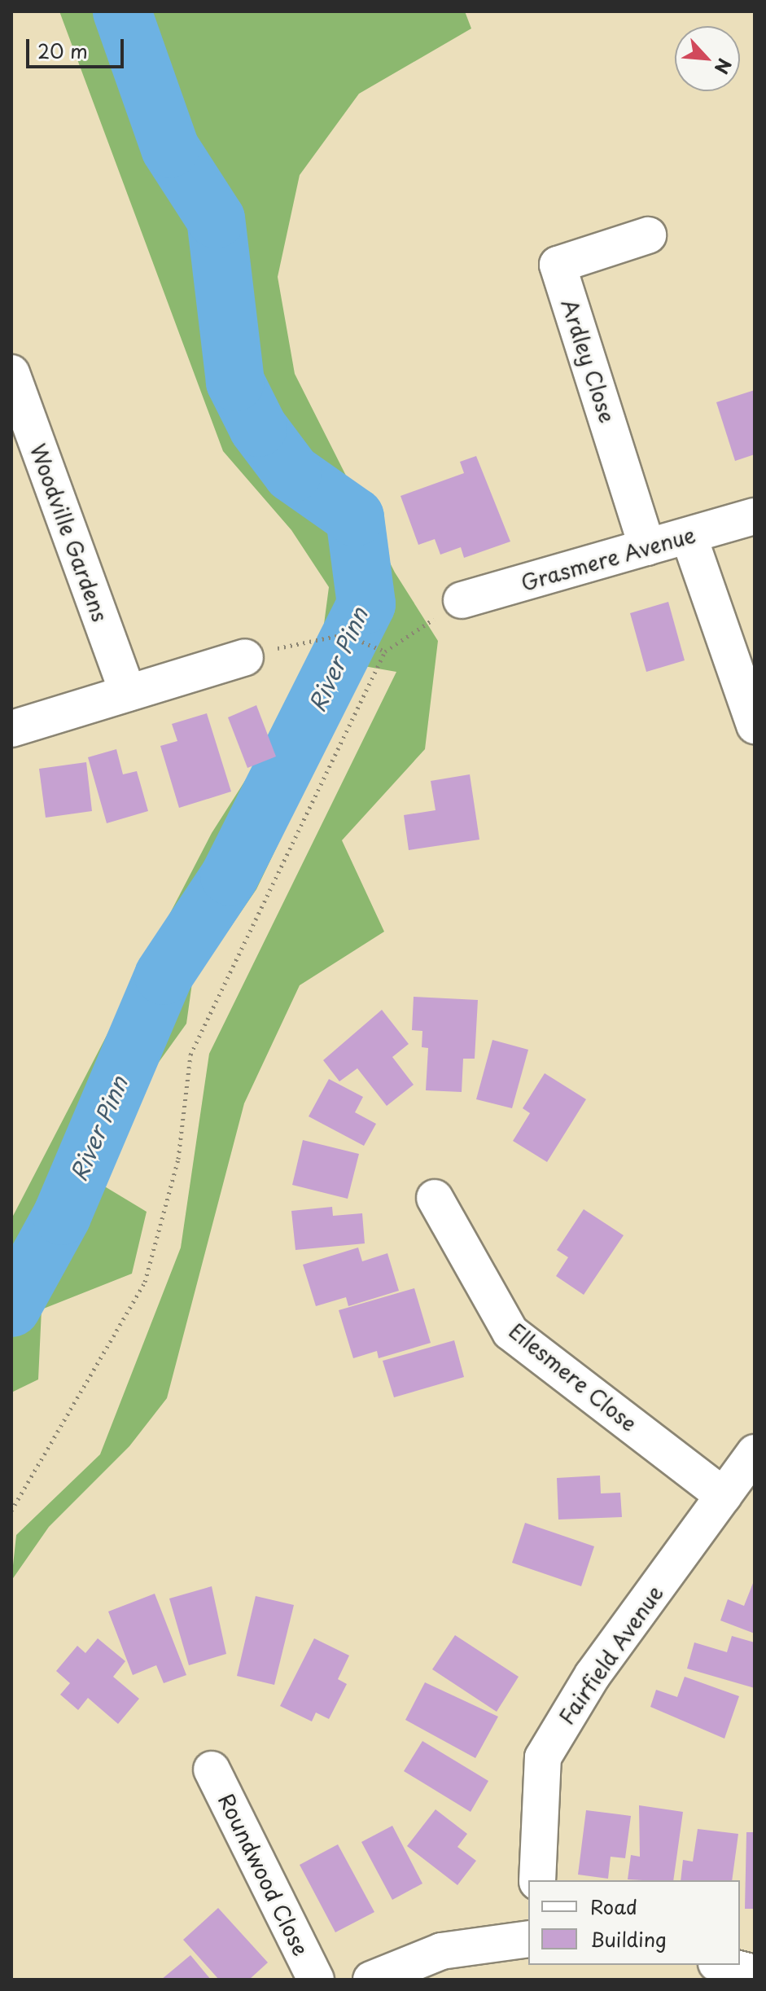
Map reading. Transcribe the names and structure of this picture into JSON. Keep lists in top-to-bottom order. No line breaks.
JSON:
{"streets":{"street":["Ardley Close","Woodville Gardens","Grasmere Avenue","Ellesmere Close","Fairfield Avenue","Roundwood Close"]},"crossings":[["Ardley Close","Grasmere Avenue"],["Ellesmere Close","Fairfield Avenue"]],"water":["River Pinn"],"legend":["Road","Building"],"scale_bar":"20 m","north":"bottom right"}
